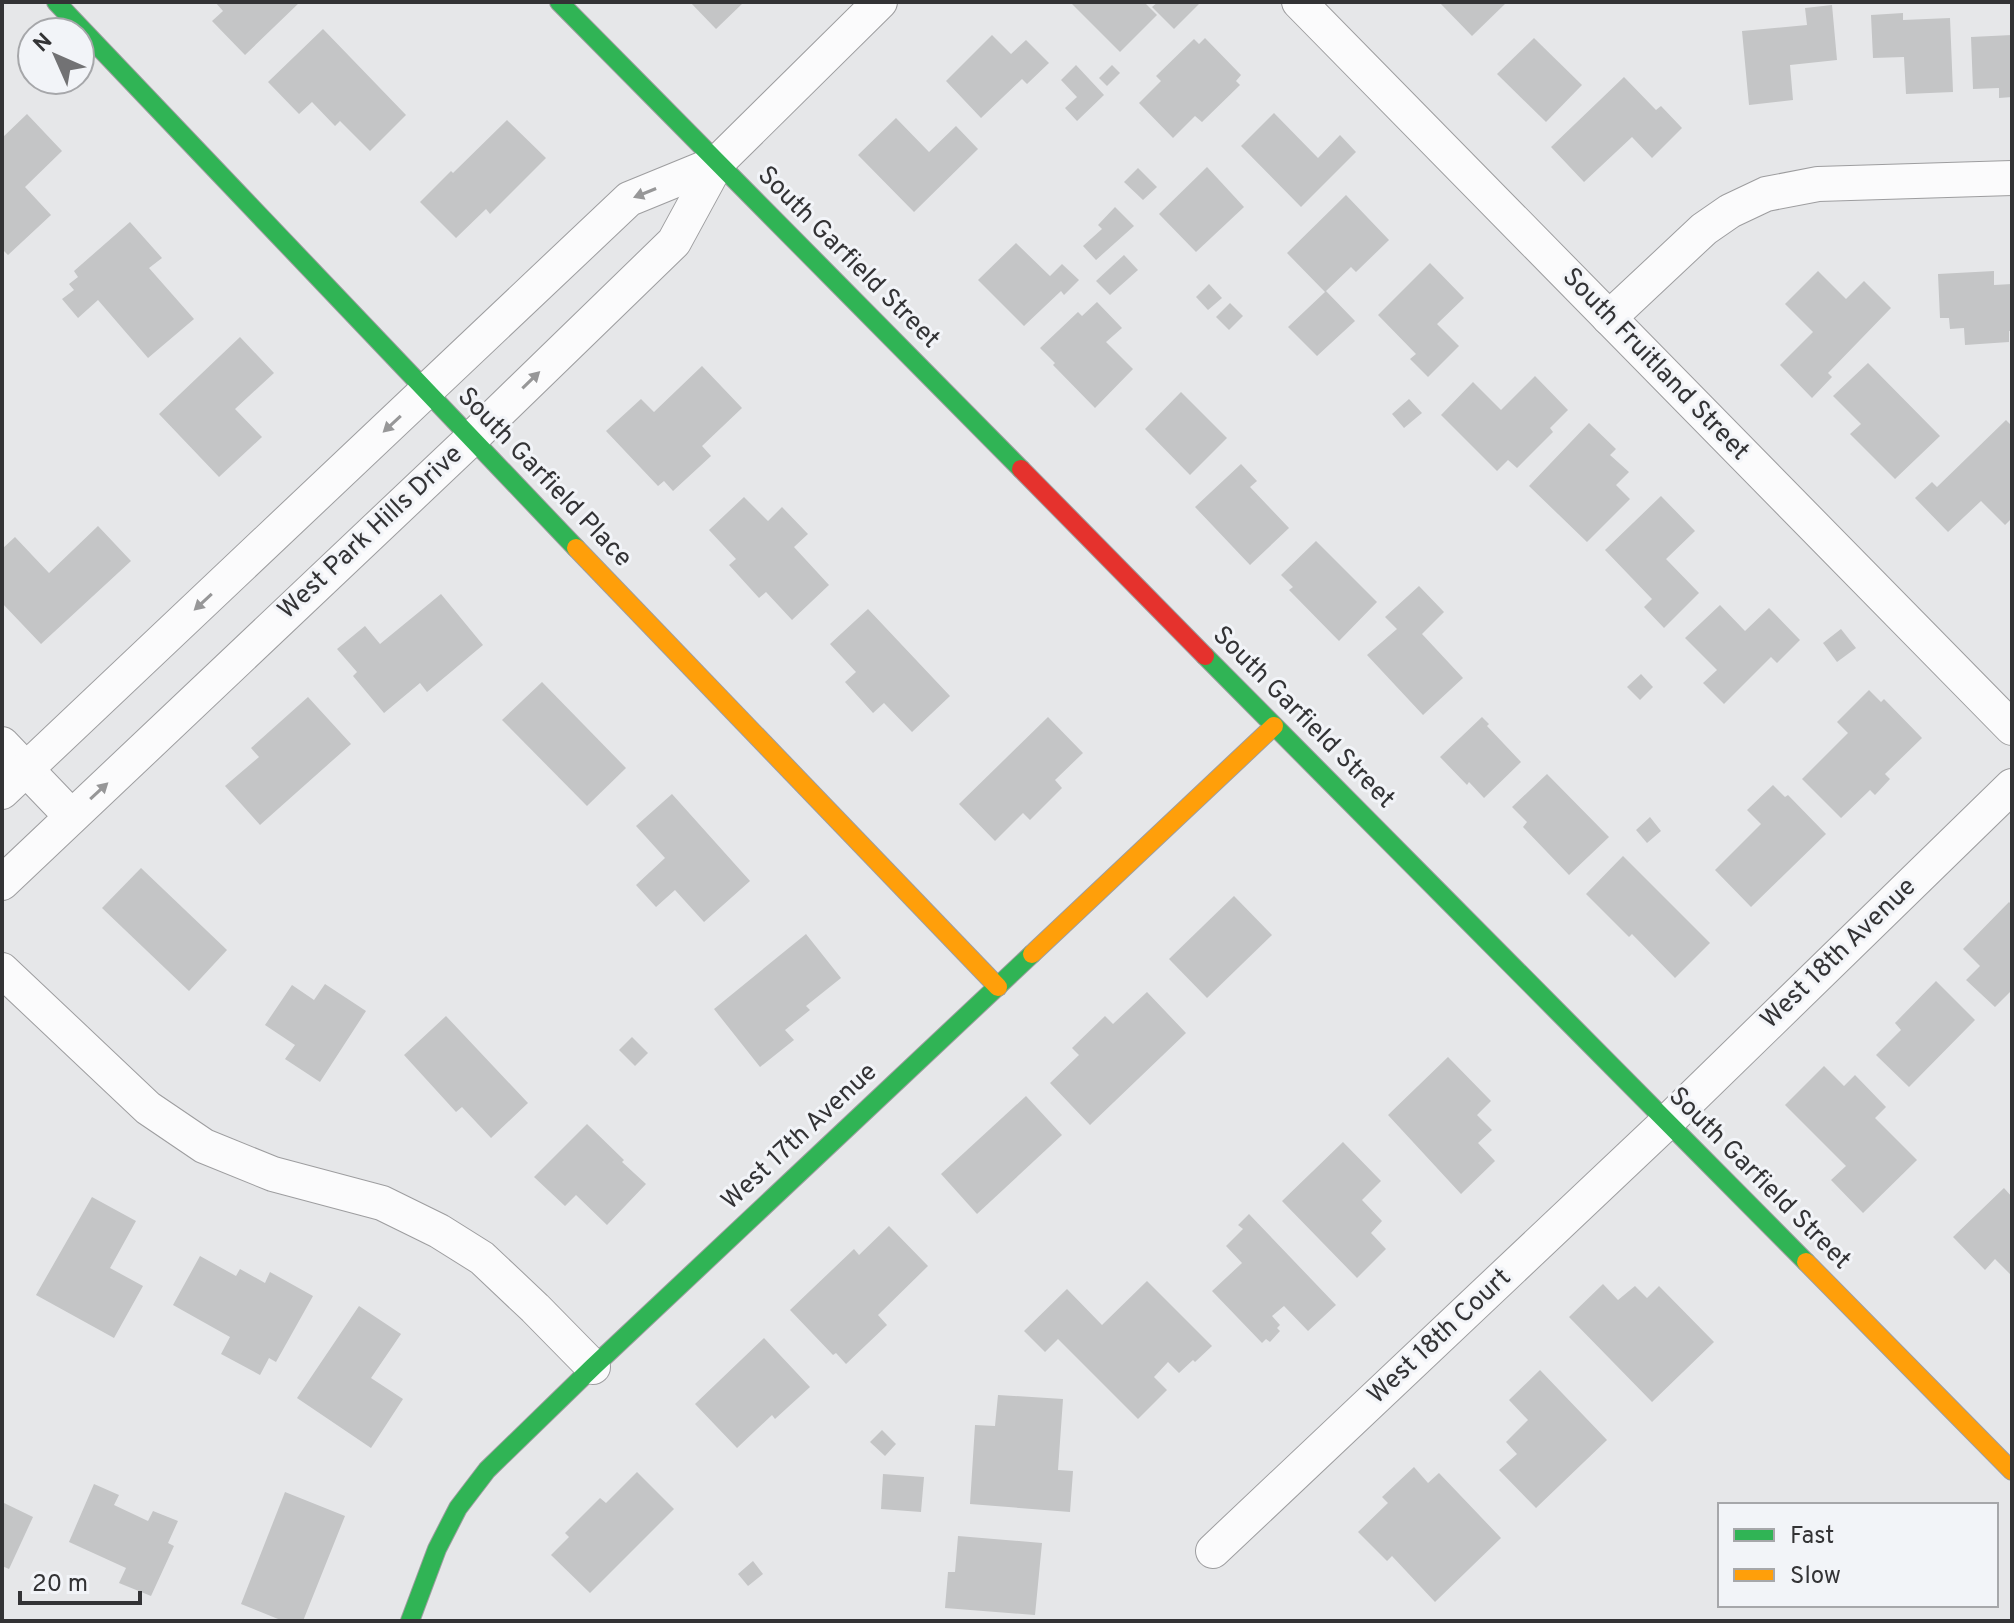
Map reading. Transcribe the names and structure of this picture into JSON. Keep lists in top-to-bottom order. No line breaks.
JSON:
{"streets":{"street":["South Garfield Street","South Fruitland Street","South Garfield Place","West Park Hills Drive","West 18th Avenue","West 17th Avenue","West 18th Court"]},"crossings":[["South Garfield Street","West Park Hills Drive"],["South Garfield Street","West 18th Avenue"],["South Garfield Street","West 17th Avenue"],["South Garfield Street","West 18th Court"],["South Garfield Place","West Park Hills Drive"],["South Garfield Place","West 17th Avenue"],["West 18th Avenue","West 18th Court"]],"legend":["Fast","Slow"],"scale_bar":"20 m","north":"top left"}
